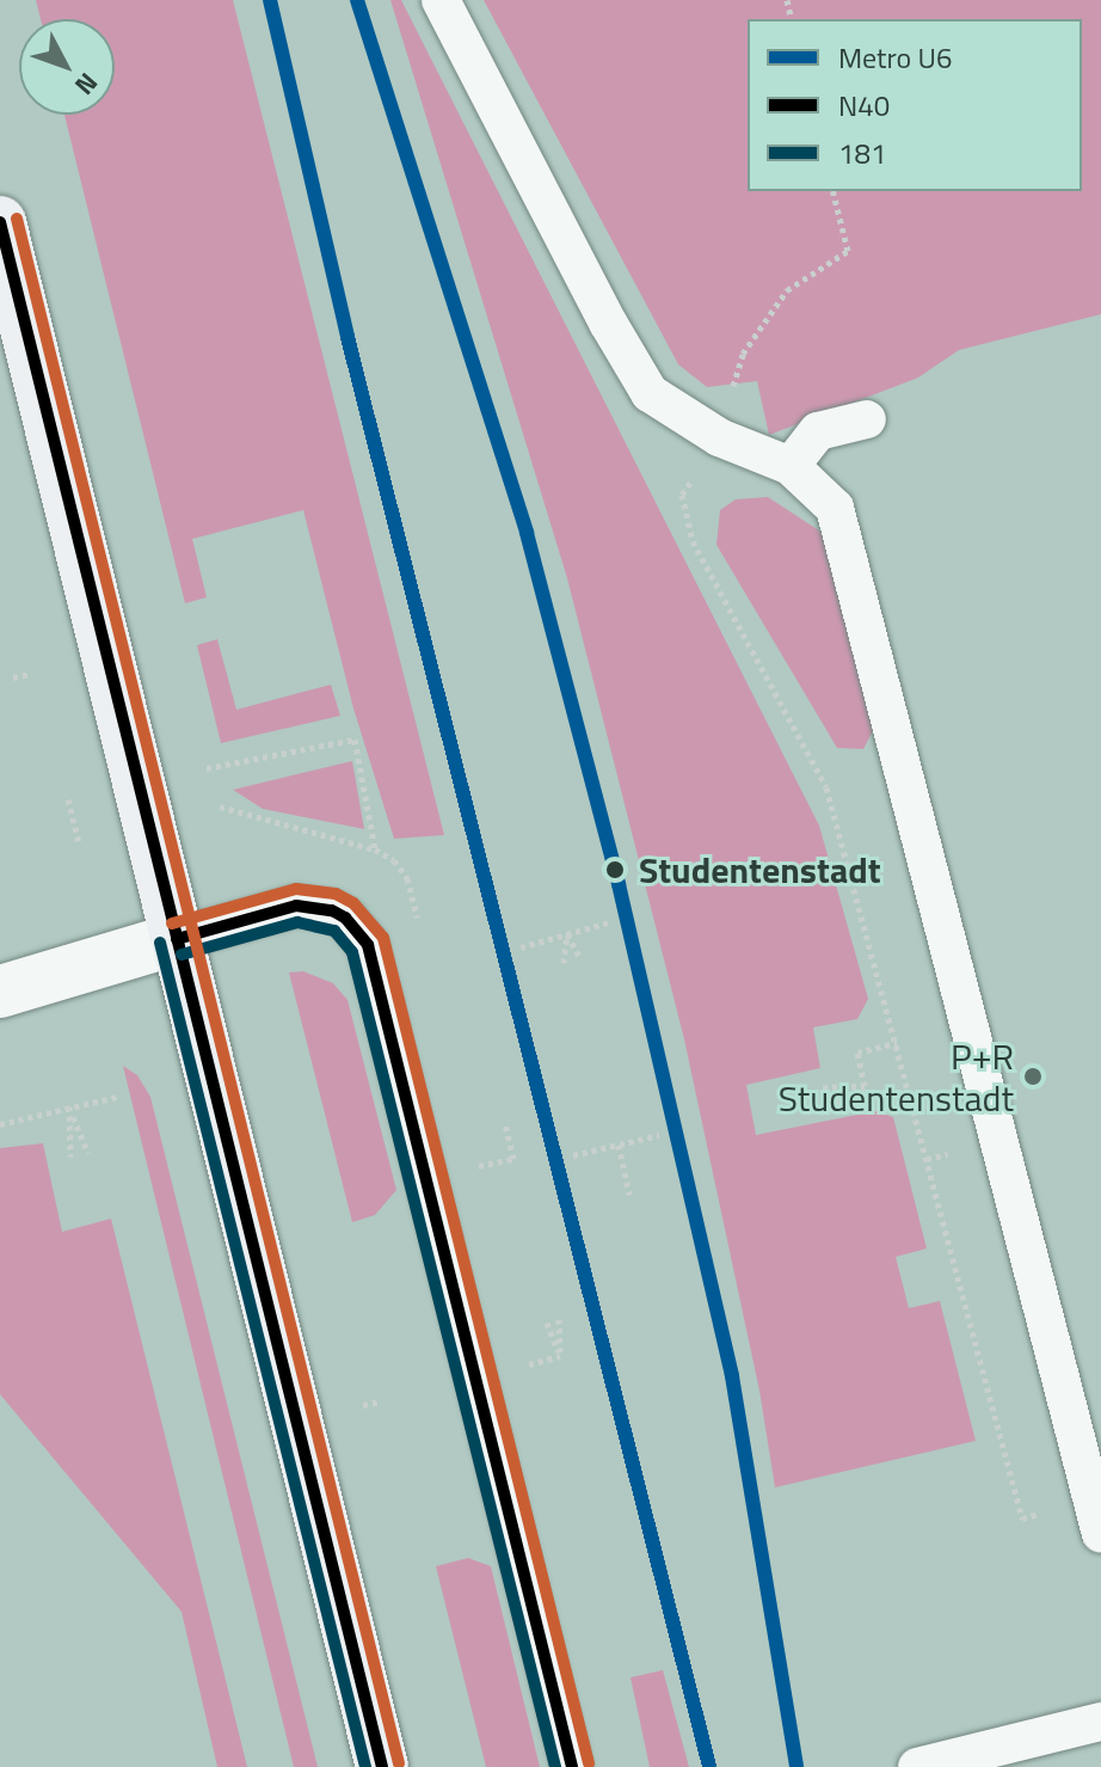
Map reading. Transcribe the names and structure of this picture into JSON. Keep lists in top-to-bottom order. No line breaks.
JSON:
{"places":["Studentenstadt","P+R Studentenstadt"],"lines":["metro line U6","transit line N40","transit line 181"],"legend":["Metro U6","N40","181"],"north":"bottom right"}
